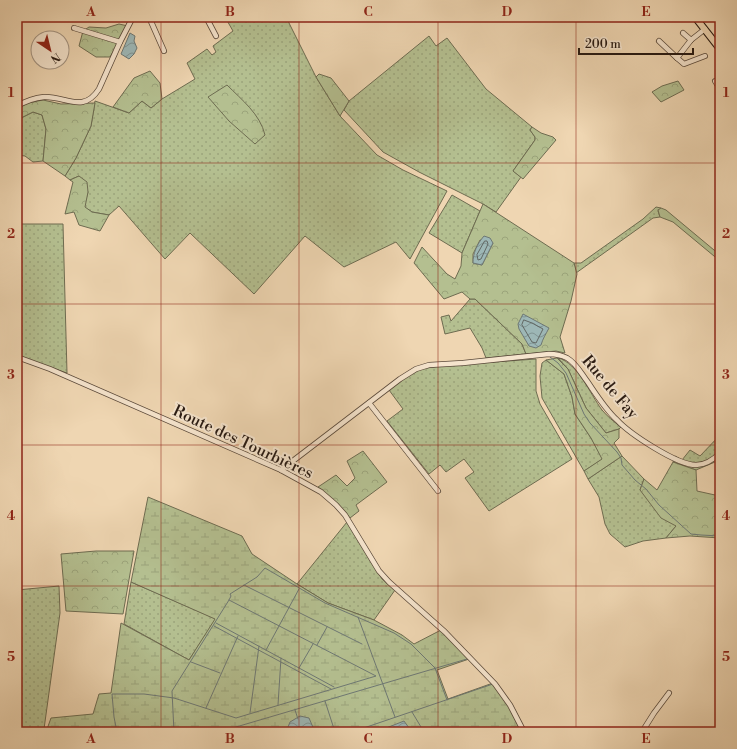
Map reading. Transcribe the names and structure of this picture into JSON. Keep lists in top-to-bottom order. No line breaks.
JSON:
{"streets":{"street":["Rue de Fay","Route des Tourbières"]},"crossings":[["Rue de Fay","Route des Tourbières"]],"scale_bar":"200 m","north":"bottom right","grid":{"columns":["A","B","C","D","E"],"rows":["1","2","3","4","5"]}}
